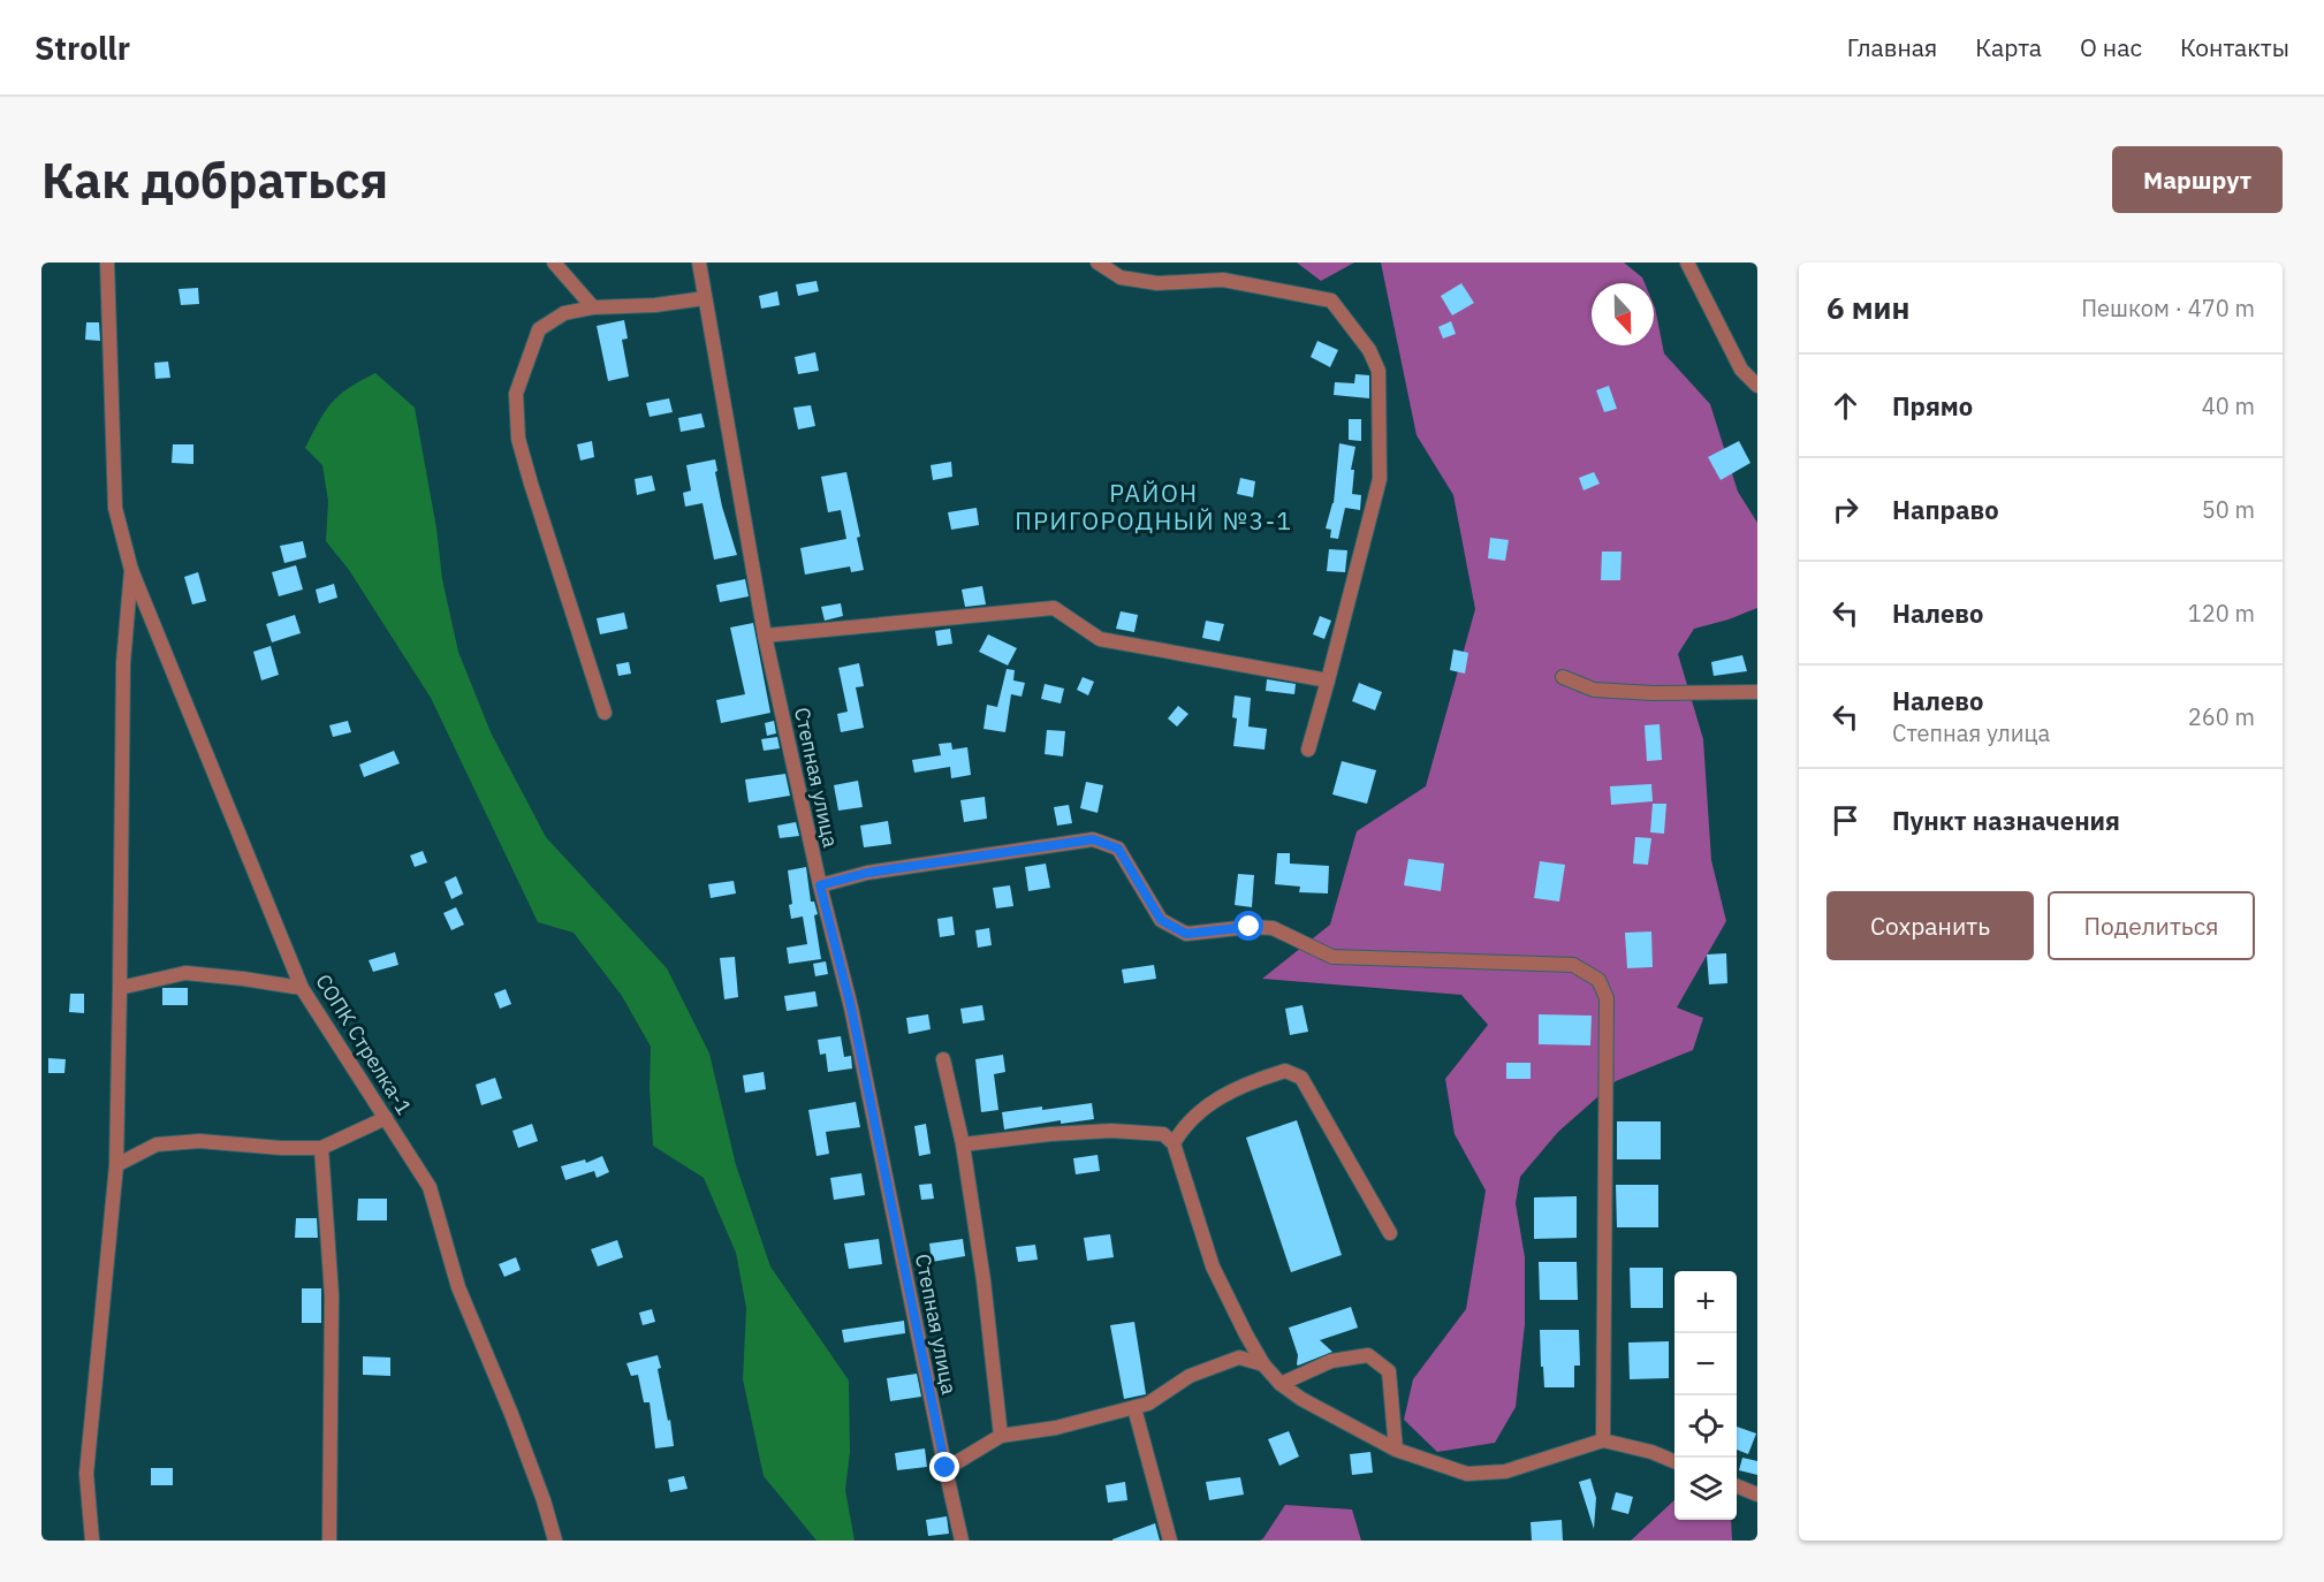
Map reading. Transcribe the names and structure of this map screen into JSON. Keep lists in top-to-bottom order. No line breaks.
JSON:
{"streets":{"street":["Степная улица","СОПК Стрелка-1"]},"districts":["РАЙОН ПРИГОРОДНЫЙ №3-1"],"north":"bottom","page":{"header":"Strollr","nav":["Главная","Карта","О нас","Контакты"],"buttons":["Маршрут",["Сохранить","Поделиться"]],"title":"Как добраться","heading":["6 мин","Пешком · 470 m"],"list":[["Прямо","40 m"],["Направо","50 m"],["Налево","120 m"],["Налево","Степная улица","260 m"],"Пункт назначения"],"map_buttons":["+","−"]}}
